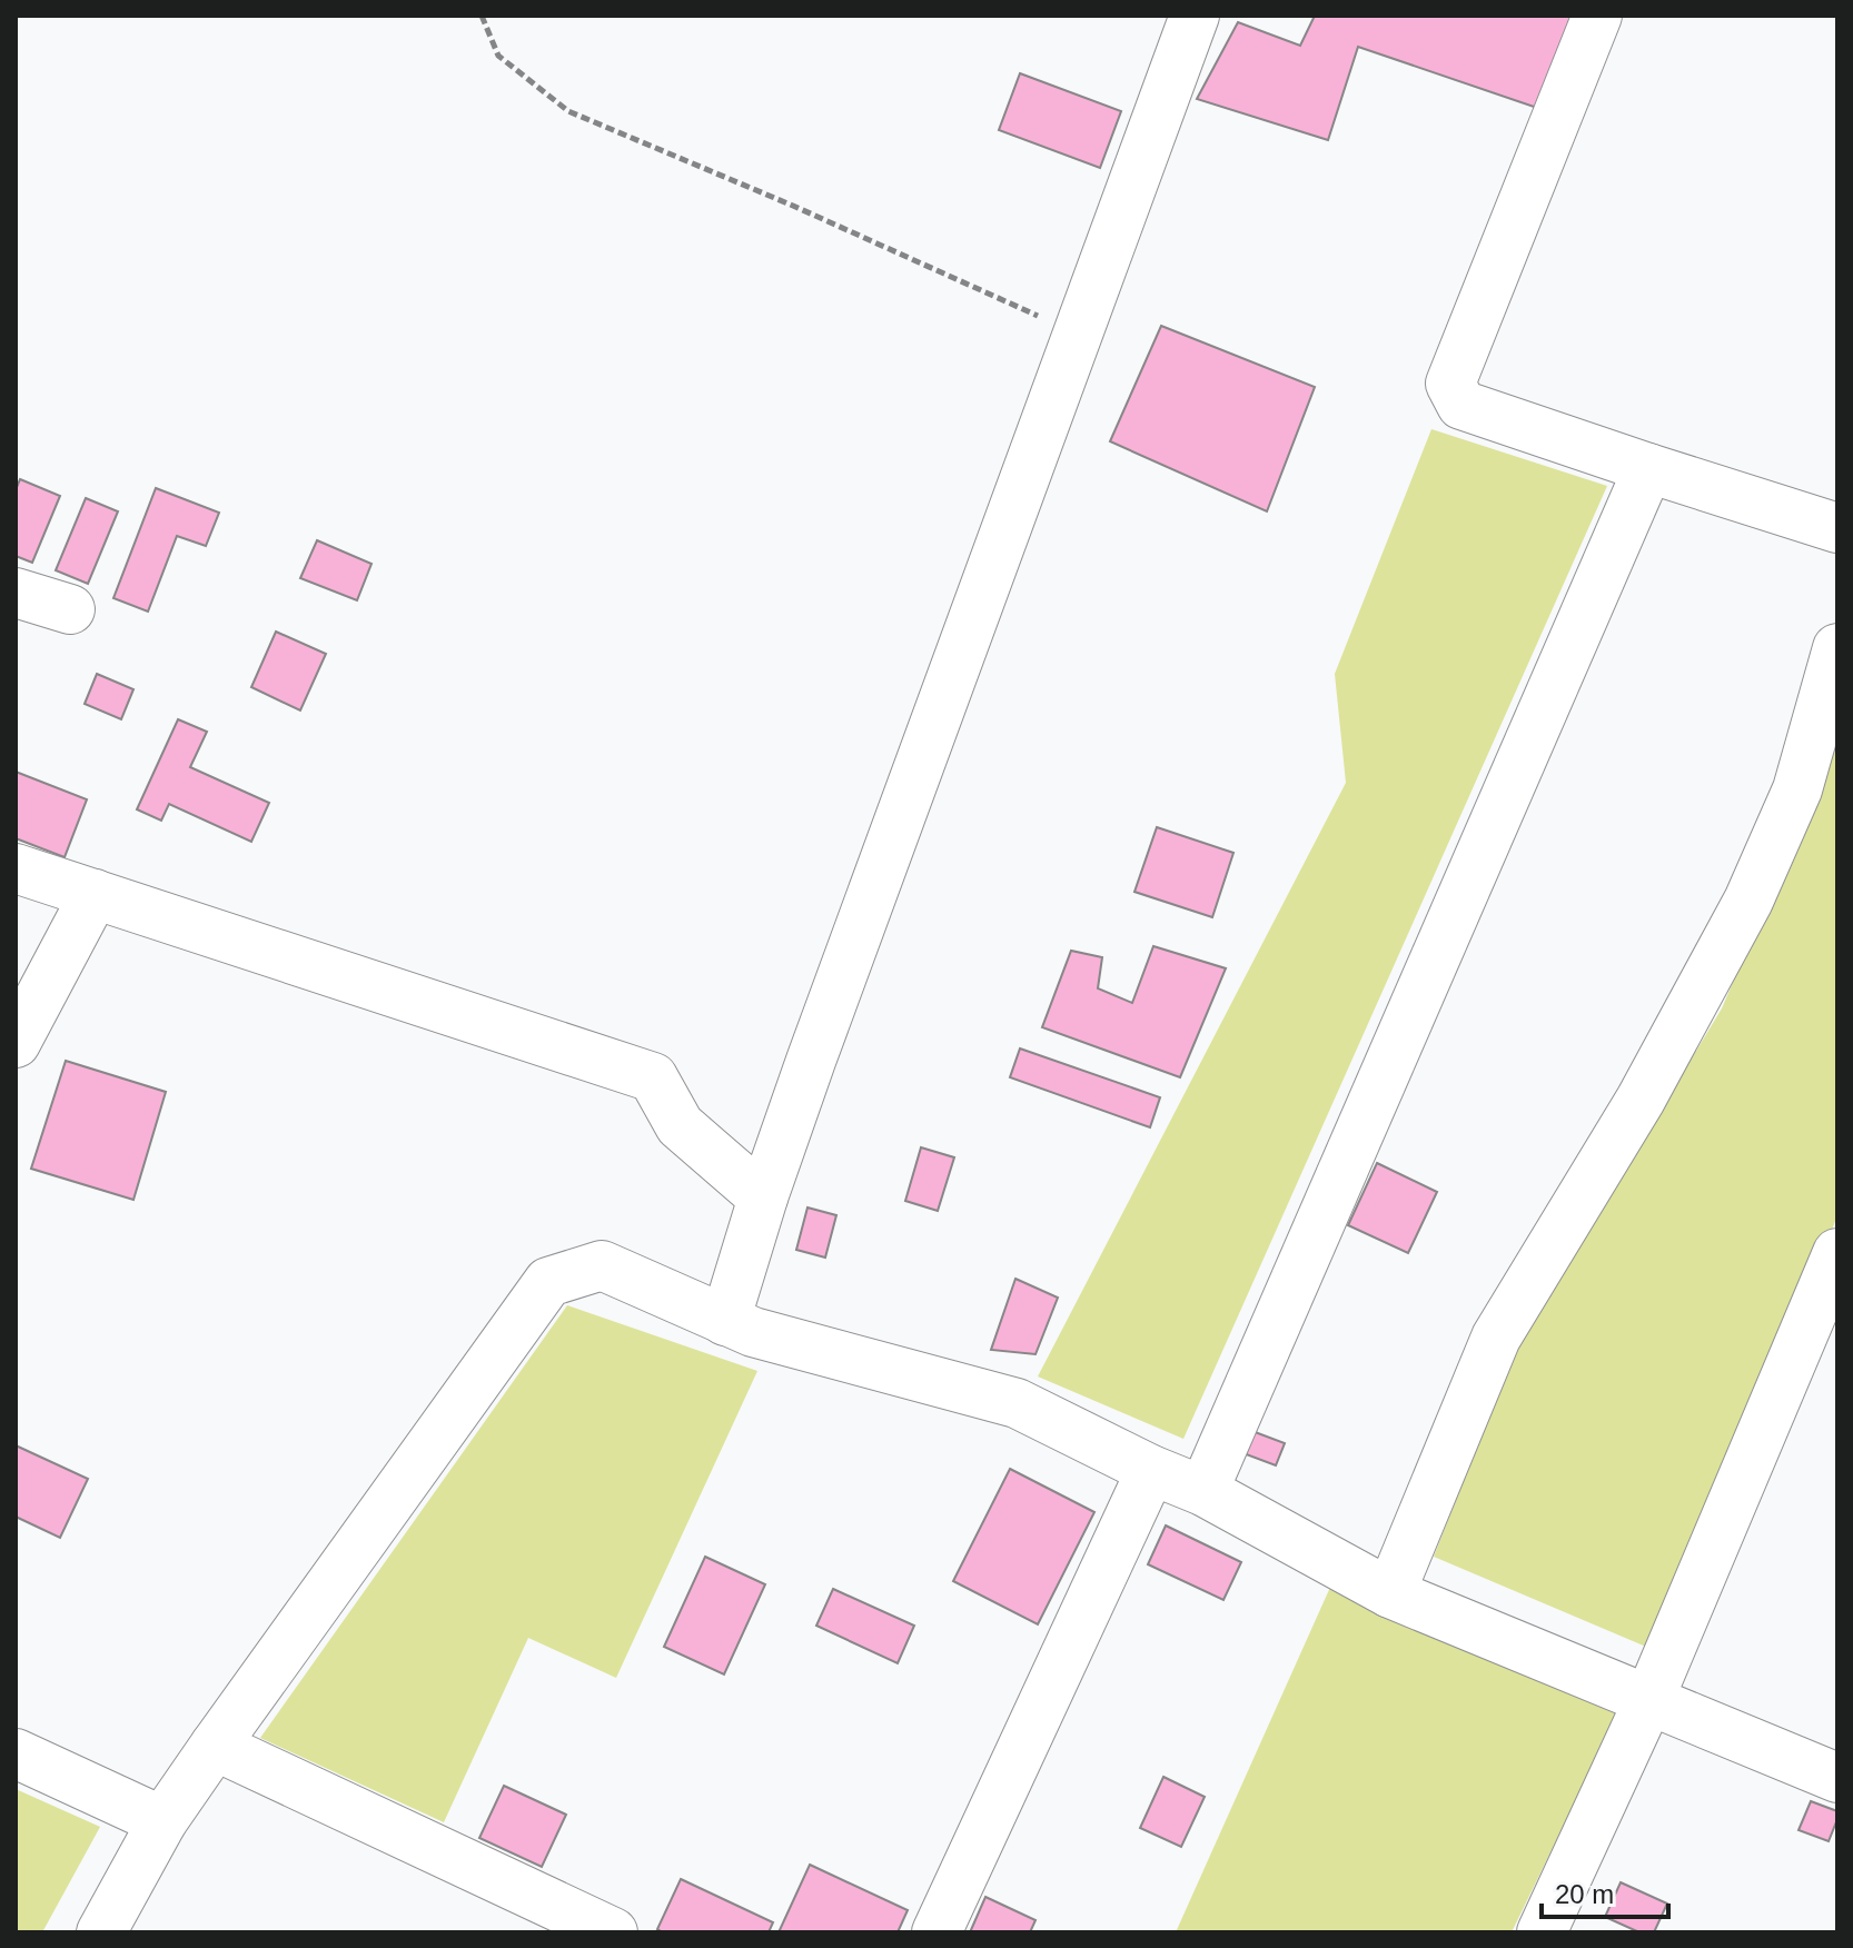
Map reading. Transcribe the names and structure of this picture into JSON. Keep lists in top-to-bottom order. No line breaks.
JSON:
{"scale_bar":"20 m"}
